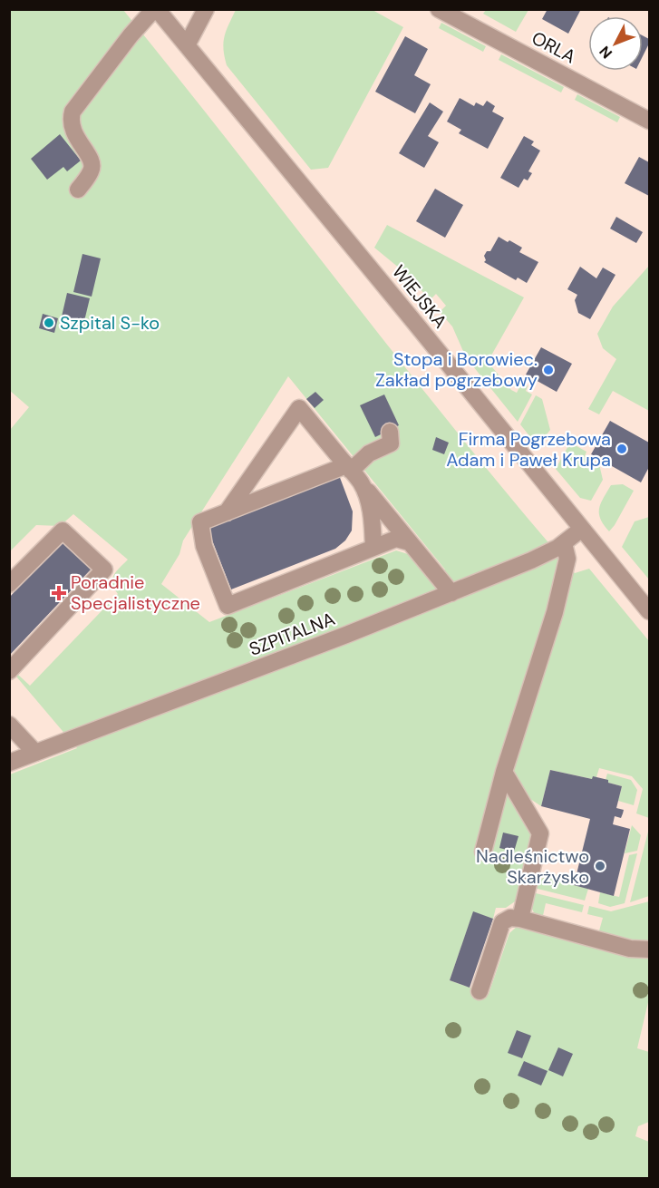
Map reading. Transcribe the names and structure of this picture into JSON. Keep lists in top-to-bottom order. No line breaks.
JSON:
{"streets":{"street":["ORLA","WIEJSKA","SZPITALNA"]},"crossings":[["WIEJSKA","SZPITALNA"]],"places":{"other":["Szpital S-ko","Stopa i Borowiec. Zakład pogrzebowy","Firma Pogrzebowa Adam i Paweł Krupa","Nadleśnictwo Skarżysko"],"health":["Poradnie Specjalistyczne"]},"north":"bottom left"}
